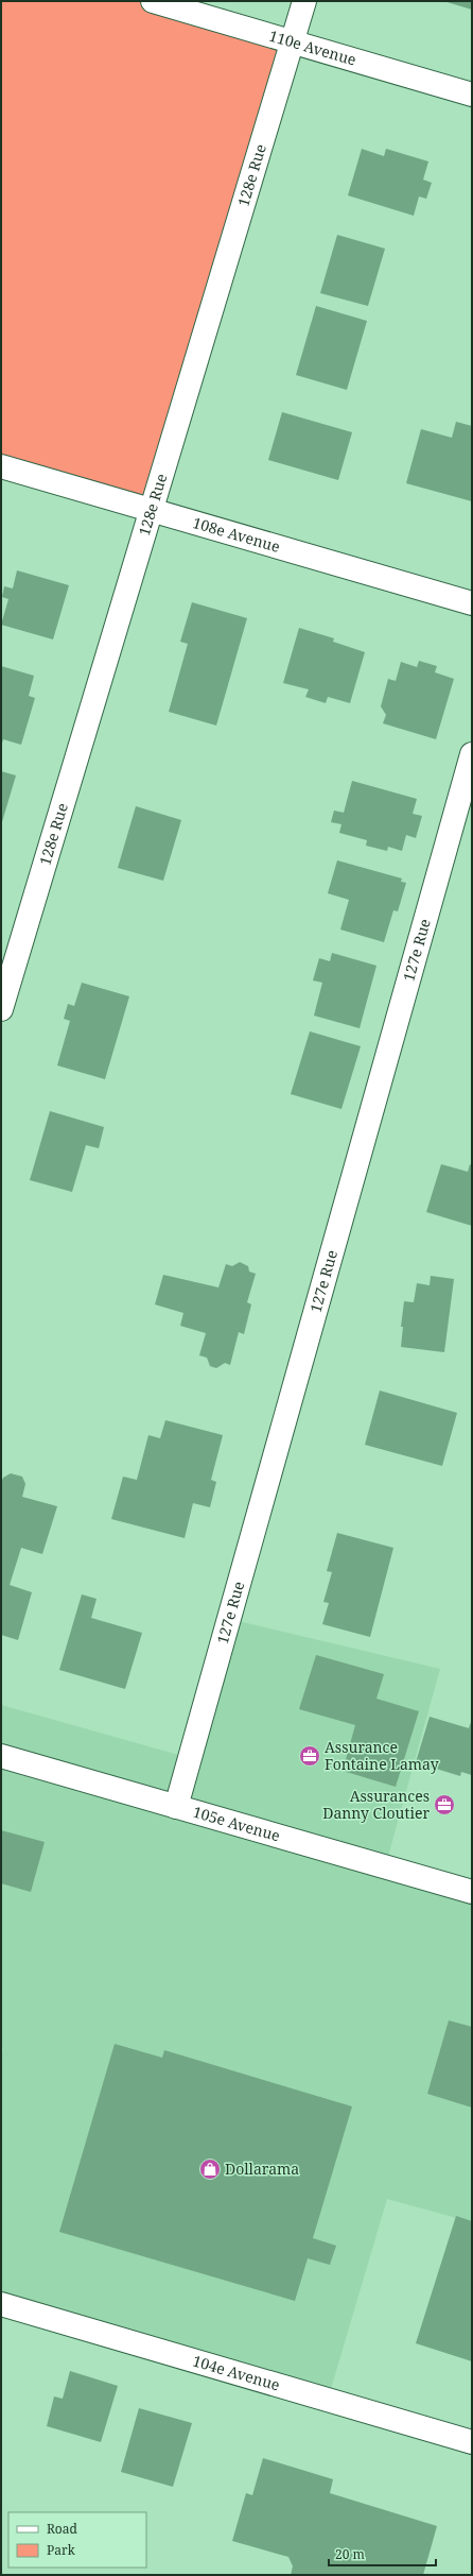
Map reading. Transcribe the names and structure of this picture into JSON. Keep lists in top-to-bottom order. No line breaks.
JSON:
{"streets":{"street":["110e Avenue","128e Rue","108e Avenue","127e Rue","105e Avenue","104e Avenue"]},"crossings":[["110e Avenue","128e Rue"],["128e Rue","108e Avenue"],["127e Rue","105e Avenue"]],"places":{"office":["Assurance Fontaine Lamay","Assurances Danny Cloutier"],"shop":["Dollarama"]},"legend":["Road","Park"],"scale_bar":"20 m"}
